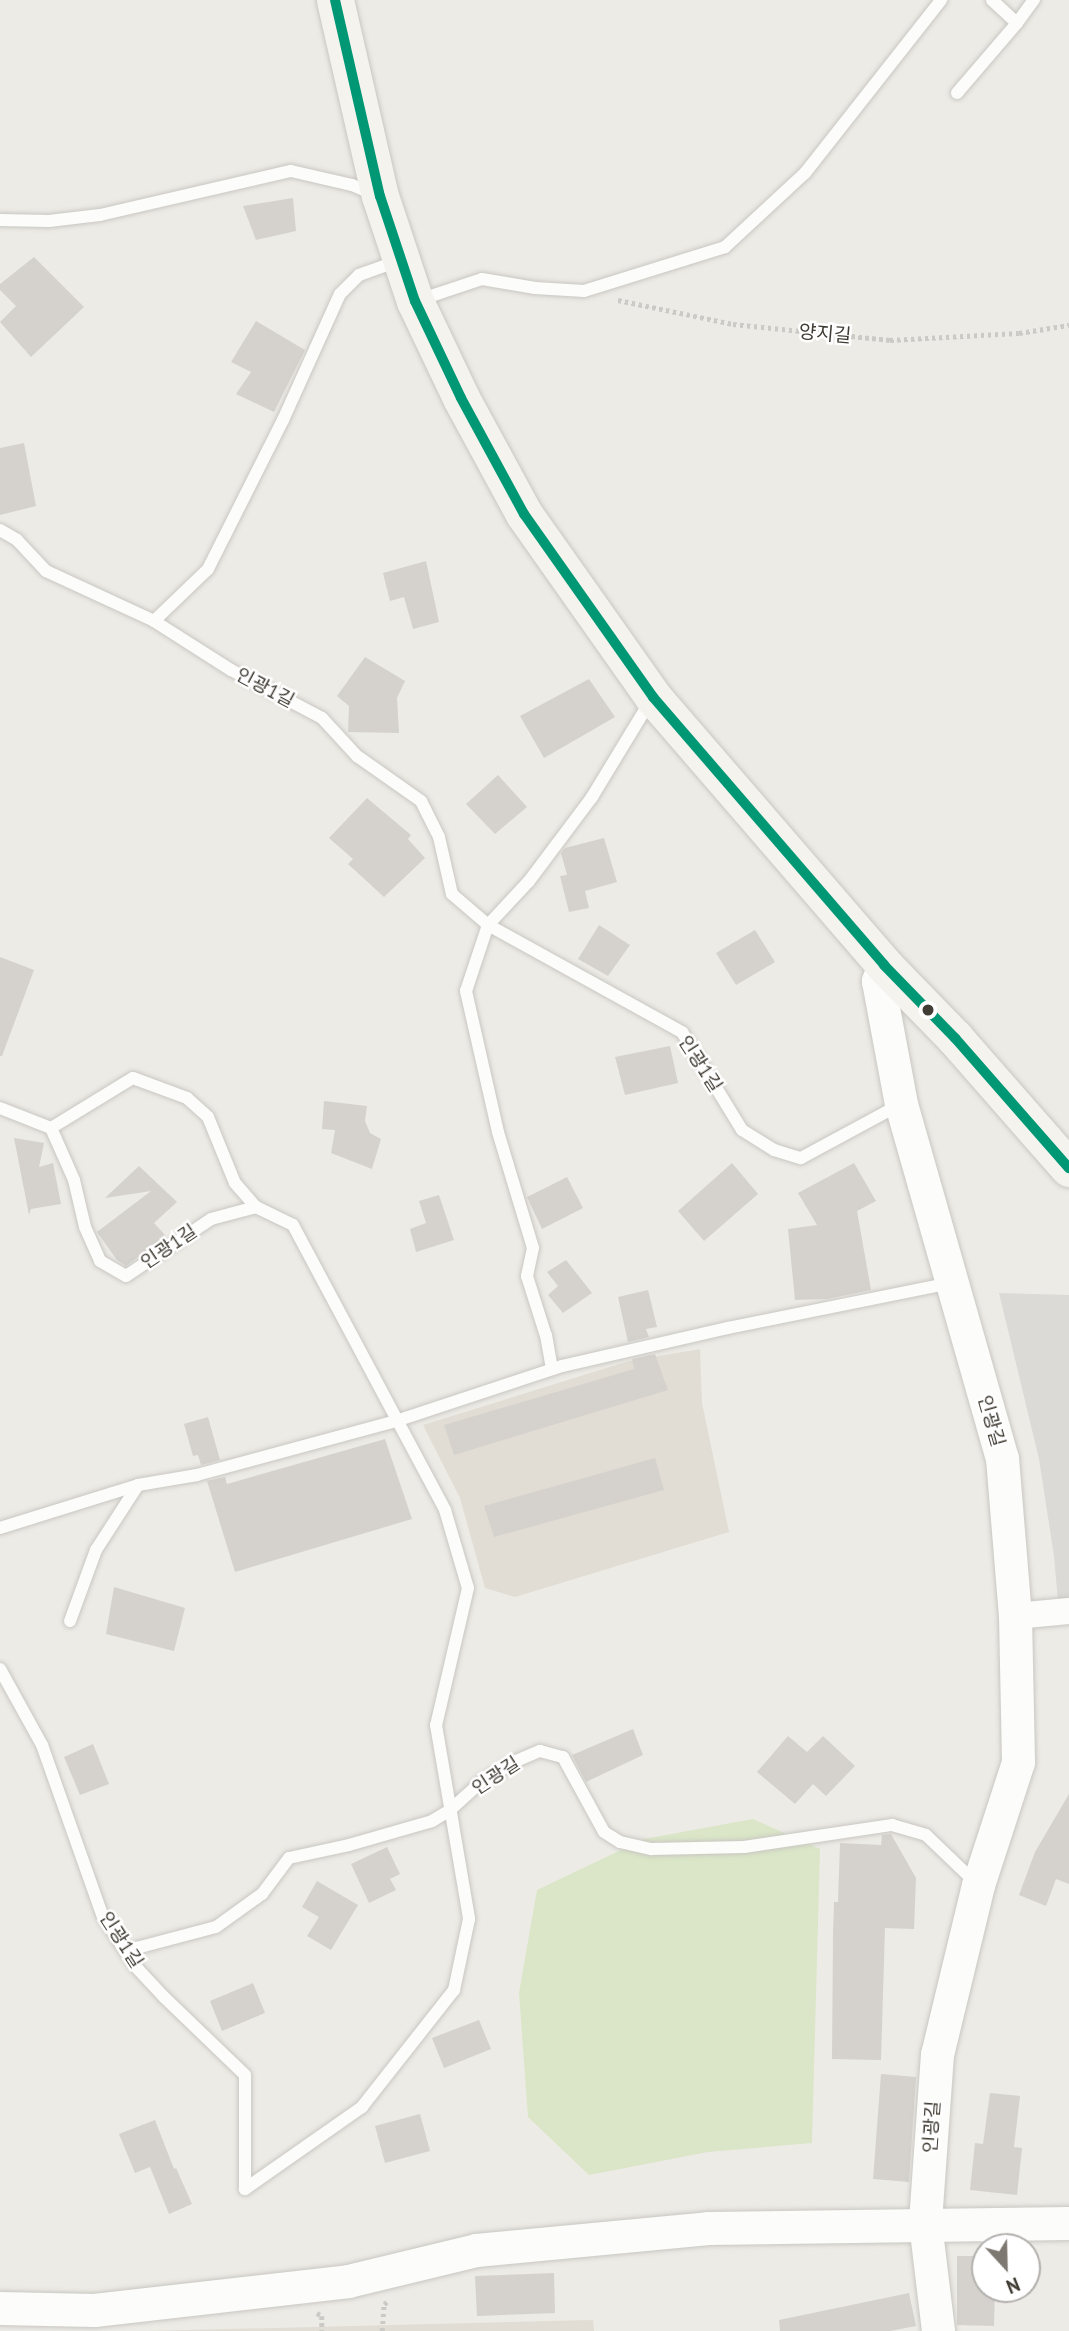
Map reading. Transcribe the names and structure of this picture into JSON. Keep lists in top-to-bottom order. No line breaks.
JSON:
{"streets":{"street":["인광길"],"lane":["인광1길"],"path":["양지길"]},"crossings":[["인광1길","인광길"]],"north":"bottom"}
